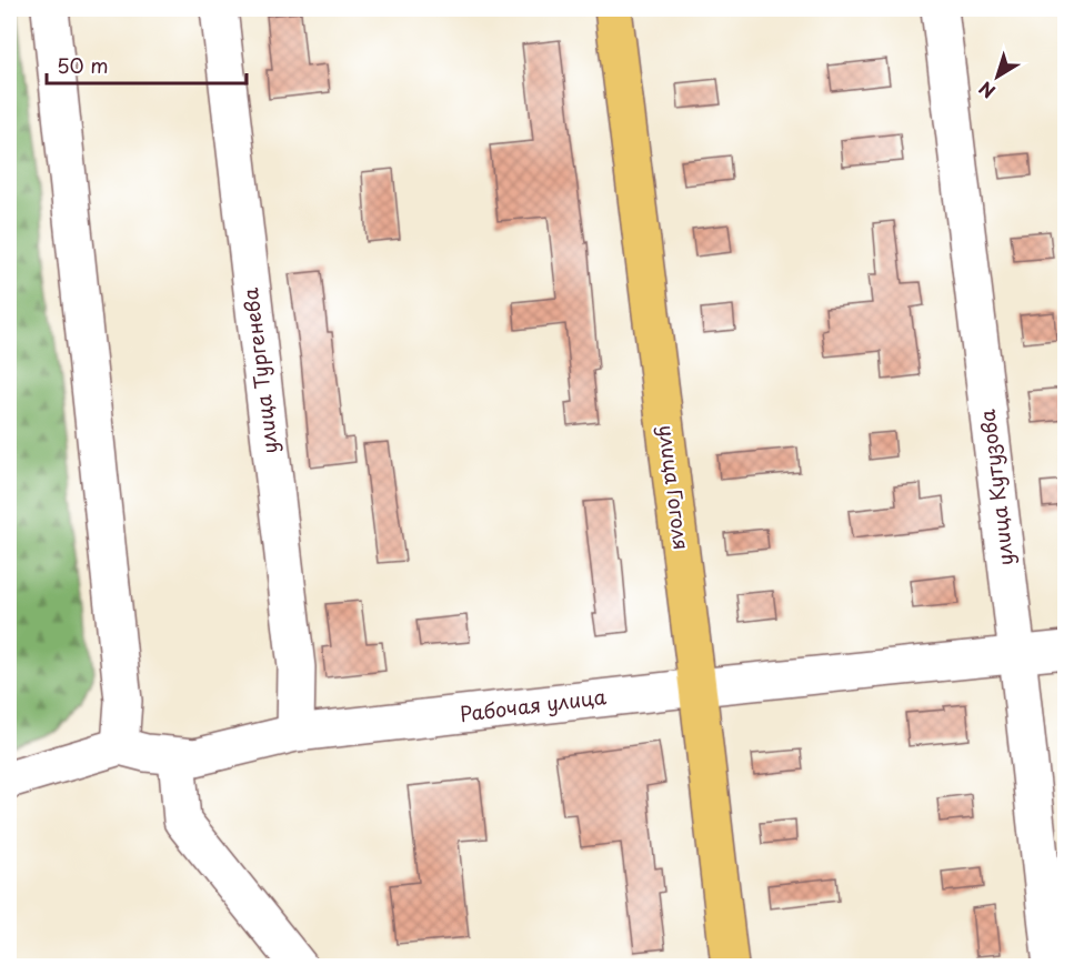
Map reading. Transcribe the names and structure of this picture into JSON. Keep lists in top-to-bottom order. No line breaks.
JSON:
{"streets":{"main road":["улица Гоголя"],"street":["улица Тургенева","улица Кутузова","Рабочая улица"]},"crossings":[["улица Тургенева","Рабочая улица"],["улица Гоголя","Рабочая улица"],["улица Кутузова","Рабочая улица"]],"scale_bar":"50 m","north":"bottom left"}
